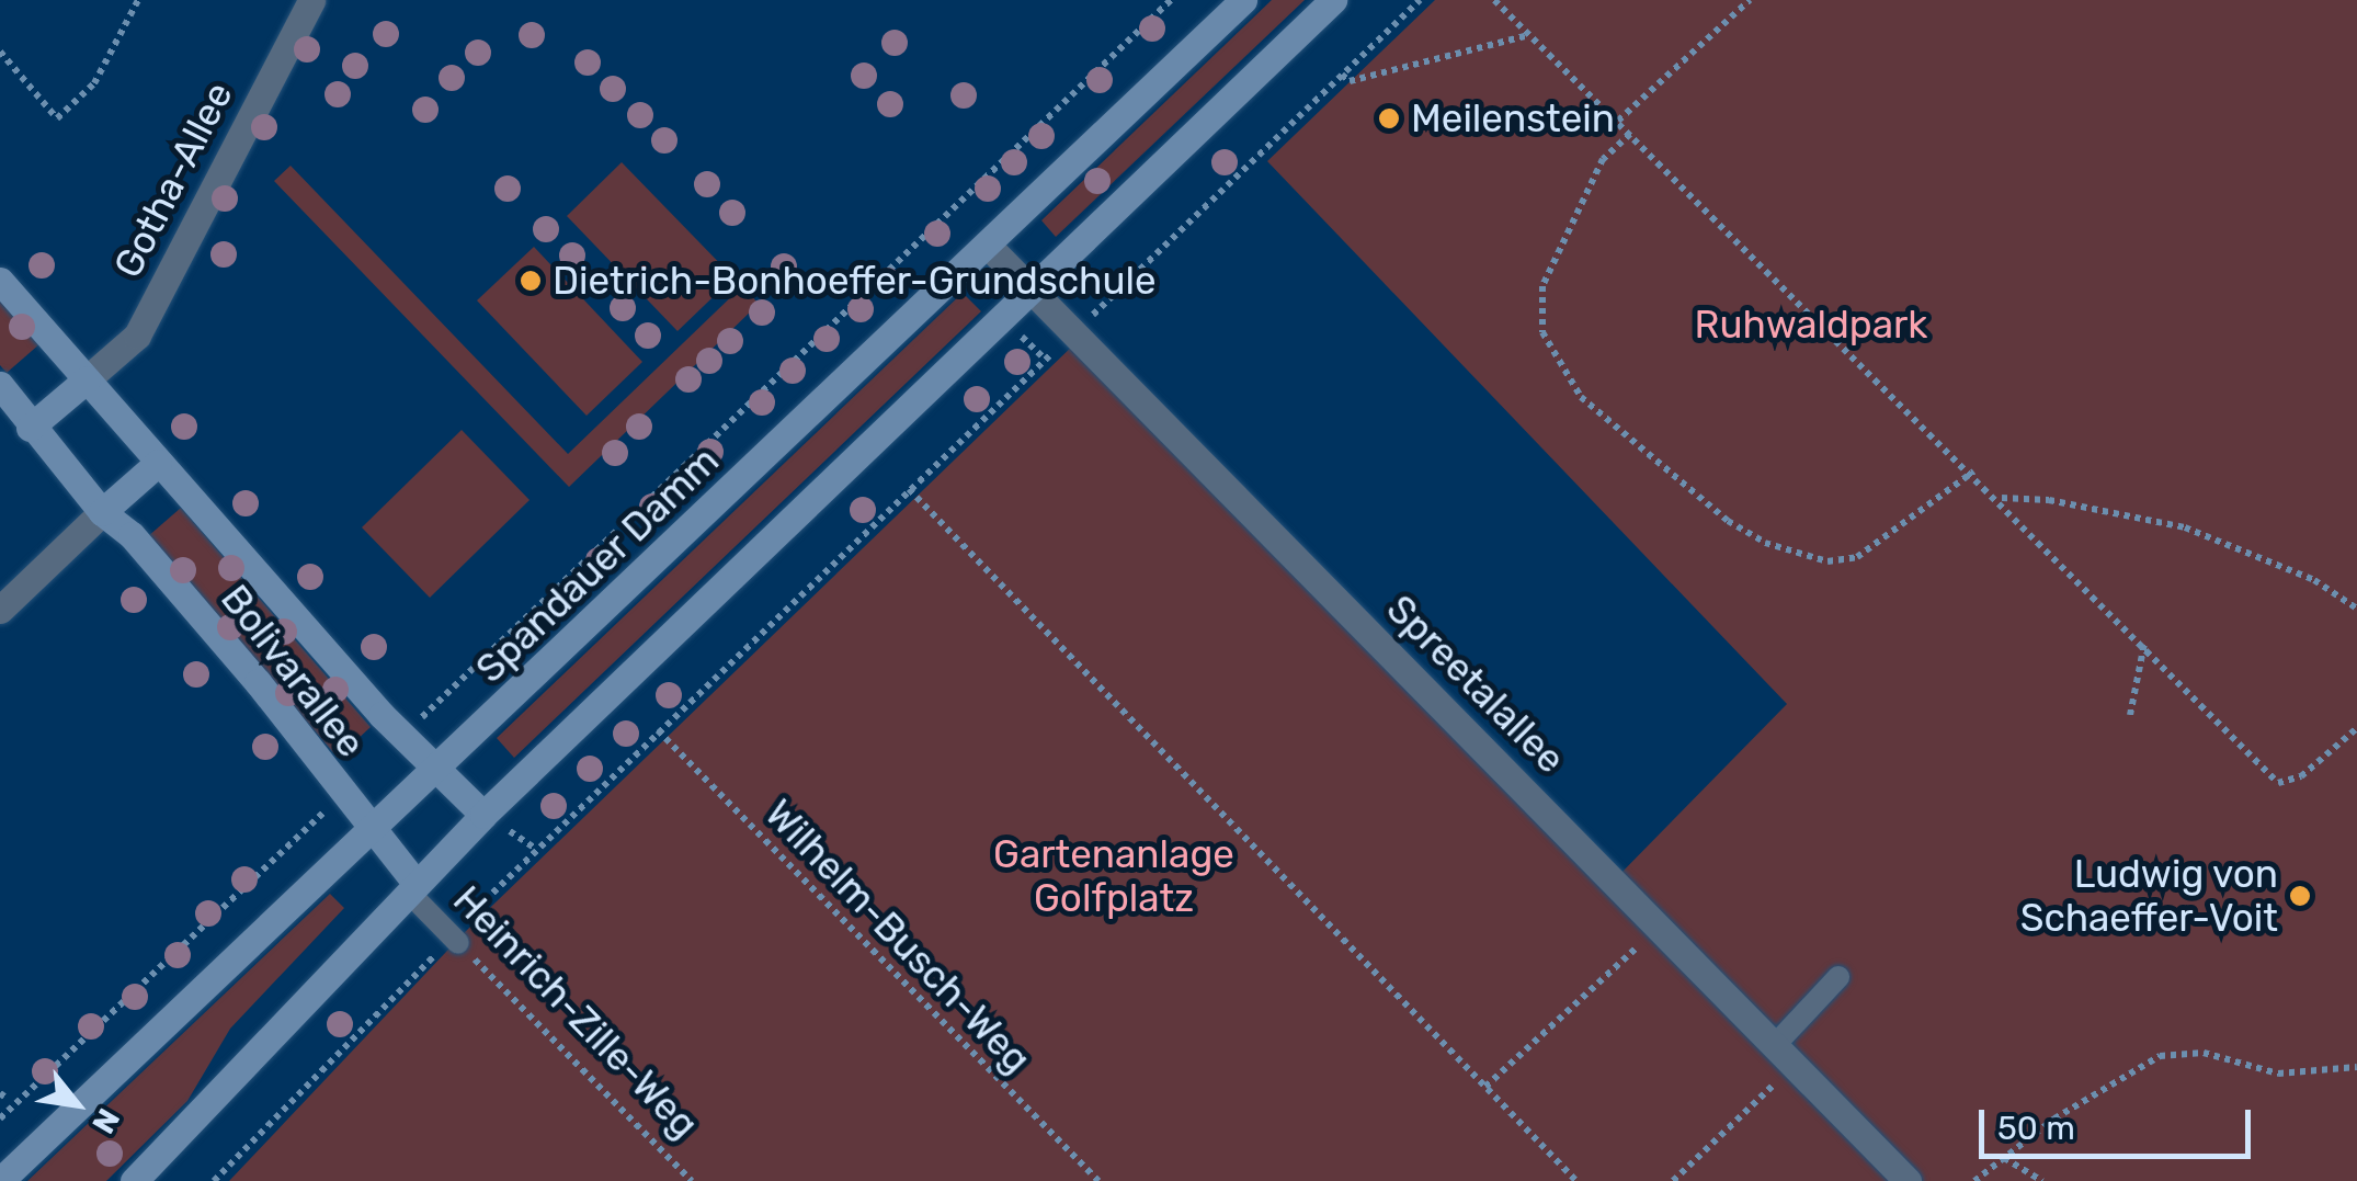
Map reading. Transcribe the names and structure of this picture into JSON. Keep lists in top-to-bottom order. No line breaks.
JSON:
{"streets":{"main road":["Spandauer Damm","Bolivarallee"],"street":["Gotha-Allee","Spreetalallee"],"lane":["Heinrich-Zille-Weg"],"path":["Wilhelm-Busch-Weg"]},"crossings":[["Gotha-Allee","Bolivarallee"],["Spandauer Damm","Bolivarallee"],["Spandauer Damm","Spreetalallee"],["Bolivarallee","Heinrich-Zille-Weg"]],"parks":["Ruhwaldpark","Gartenanlage Golfplatz"],"places":["Meilenstein","Dietrich-Bonhoeffer-Grundschule","Ludwig von Schaeffer-Voit"],"scale_bar":"50 m","north":"bottom right"}
